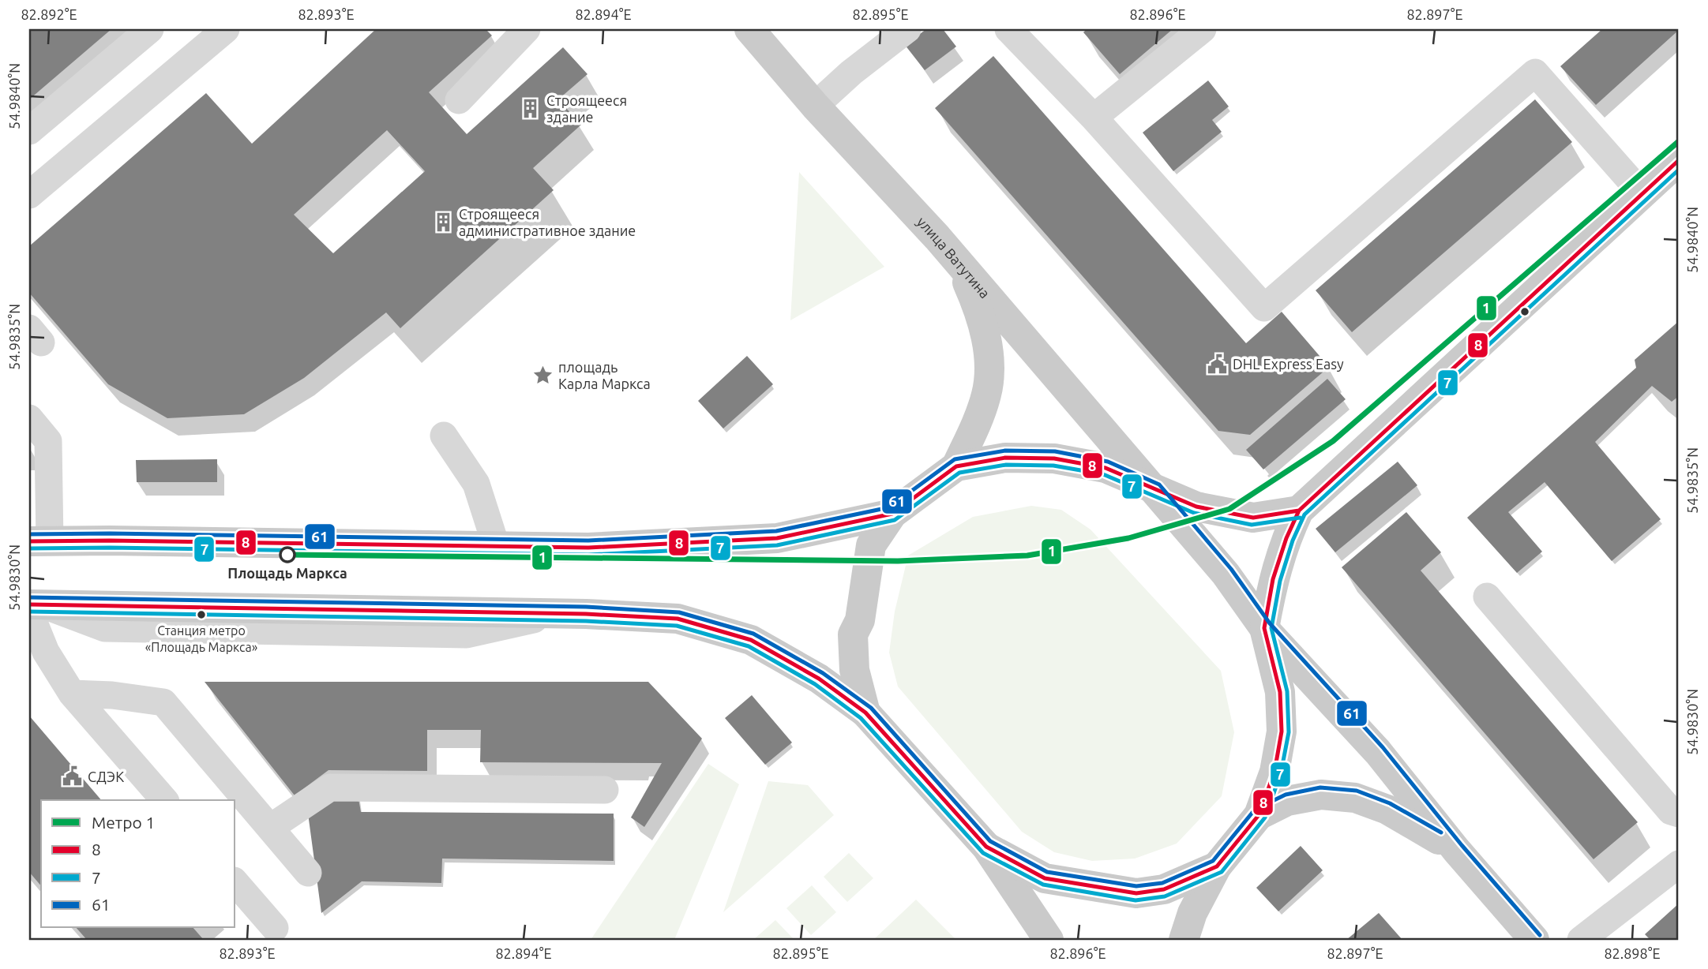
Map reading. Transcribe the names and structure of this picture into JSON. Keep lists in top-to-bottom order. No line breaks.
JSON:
{"streets":{"main road":["улица Ватутина"]},"places":{"building":["Строящееся здание","Строящееся административное здание"],"public building":["DHL Express Easy","СДЭК"],"place":["площадь Карла Маркса"],"other":["Площадь Маркса","Станция метро «Площадь Маркса»"]},"lines":["metro line 1","transit line 8","transit line 7","transit line 61"],"legend":["Метро 1","8","7","61"],"coordinates":["82.892°E","82.893°E","82.894°E","82.895°E","82.896°E","82.897°E","54.9840°N","54.9835°N","54.9830°N","82.898°E"]}
